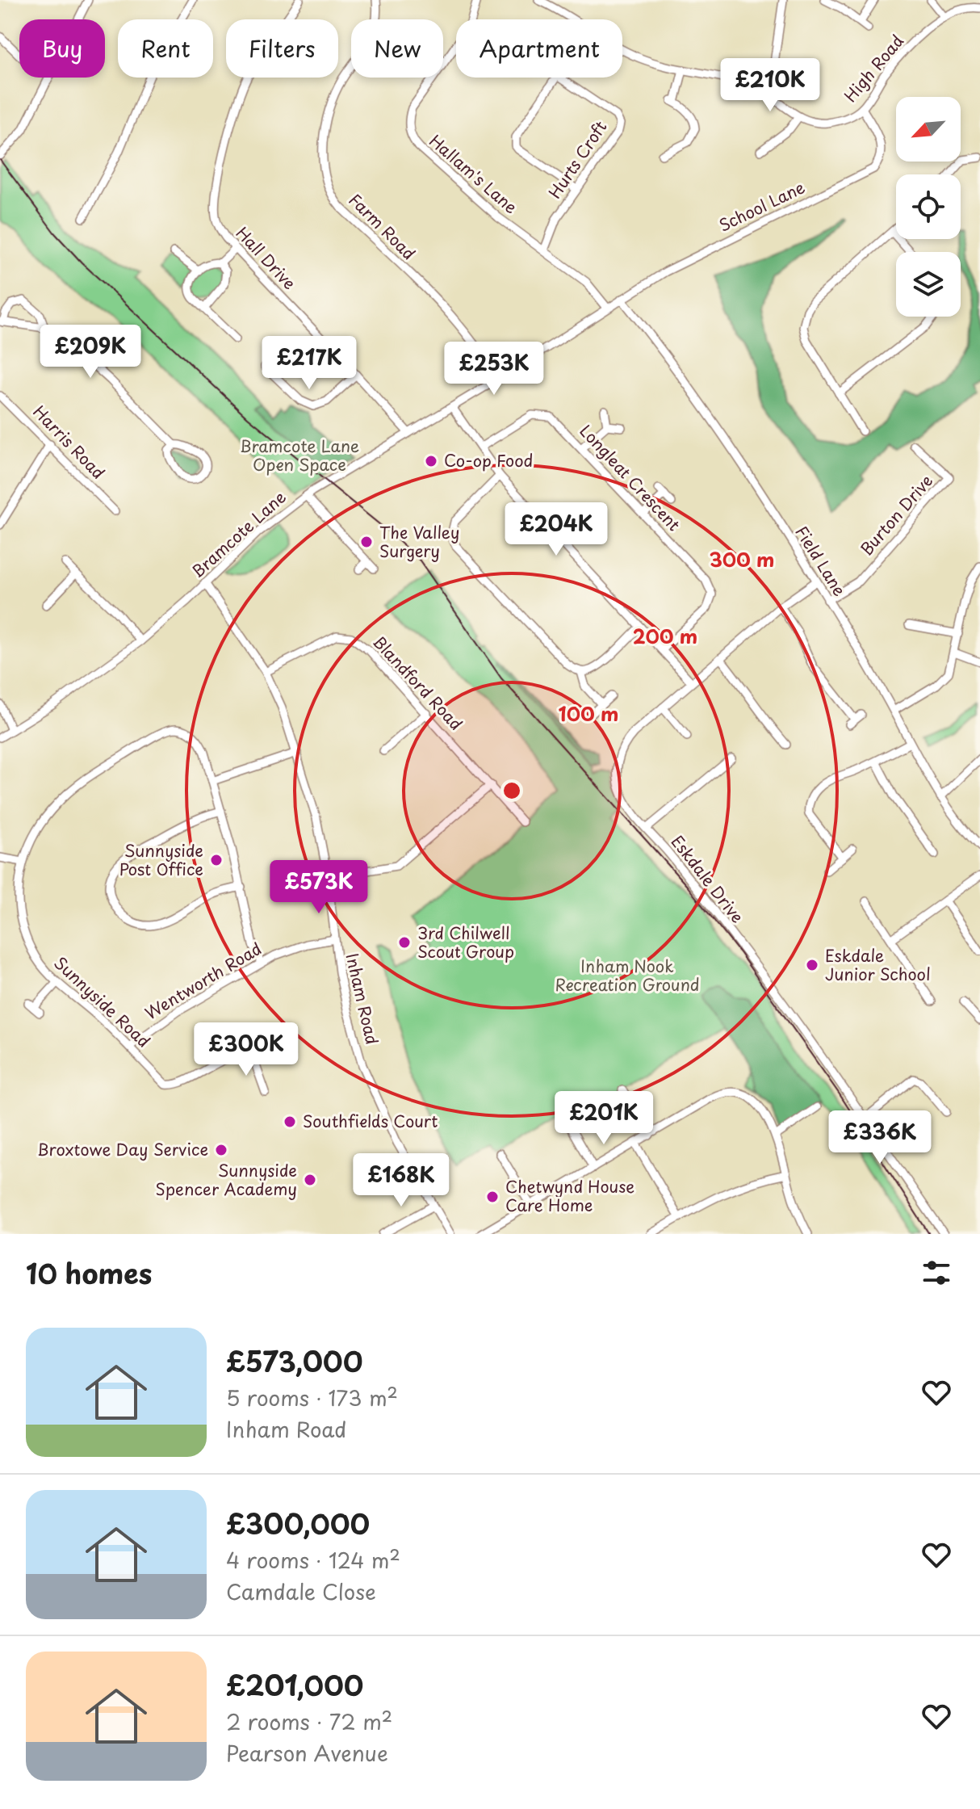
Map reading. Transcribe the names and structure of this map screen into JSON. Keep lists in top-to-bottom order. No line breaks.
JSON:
{"streets":{"street":["High Road","Hurts Croft","Hallam's Lane","School Lane","Farm Road","Hall Drive","Harris Road","Longleat Crescent","Burton Drive","Bramcote Lane","Field Lane","Blandford Road","Eskdale Drive","Wentworth Road","Inham Road","Sunnyside Road"]},"crossings":[["High Road","School Lane"],["Hurts Croft","Hallam's Lane"],["Hallam's Lane","School Lane"],["Hallam's Lane","Bramcote Lane"],["School Lane","Bramcote Lane"],["School Lane","Field Lane"],["Farm Road","Bramcote Lane"],["Hall Drive","Bramcote Lane"],["Burton Drive","Field Lane"],["Bramcote Lane","Inham Road"],["Field Lane","Eskdale Drive"],["Blandford Road","Inham Road"],["Wentworth Road","Inham Road"],["Wentworth Road","Sunnyside Road"]],"parks":["Bramcote Lane Open Space","Inham Nook Recreation Ground"],"places":["Co-op Food","The Valley Surgery","Sunnyside Post Office","3rd Chilwell Scout Group","Eskdale Junior School","Southfields Court","Broxtowe Day Service","Sunnyside Spencer Academy","Chetwynd House Care Home"],"north":"bottom left","page":{"chip":["Buy","Rent","Filters","New","Apartment"],"price":["£210K","£209K","£217K","£253K","£204K","£573K","£300K","£201K","£336K","£168K"],"heading":"10 homes","list":[{"name":"£573,000","note":"5 rooms · 173 m² · Inham Road"},{"name":"£300,000","note":"4 rooms · 124 m² · Camdale Close"},{"name":"£201,000","note":"2 rooms · 72 m² · Pearson Avenue"}]},"rings":["300 m","200 m","100 m"]}
